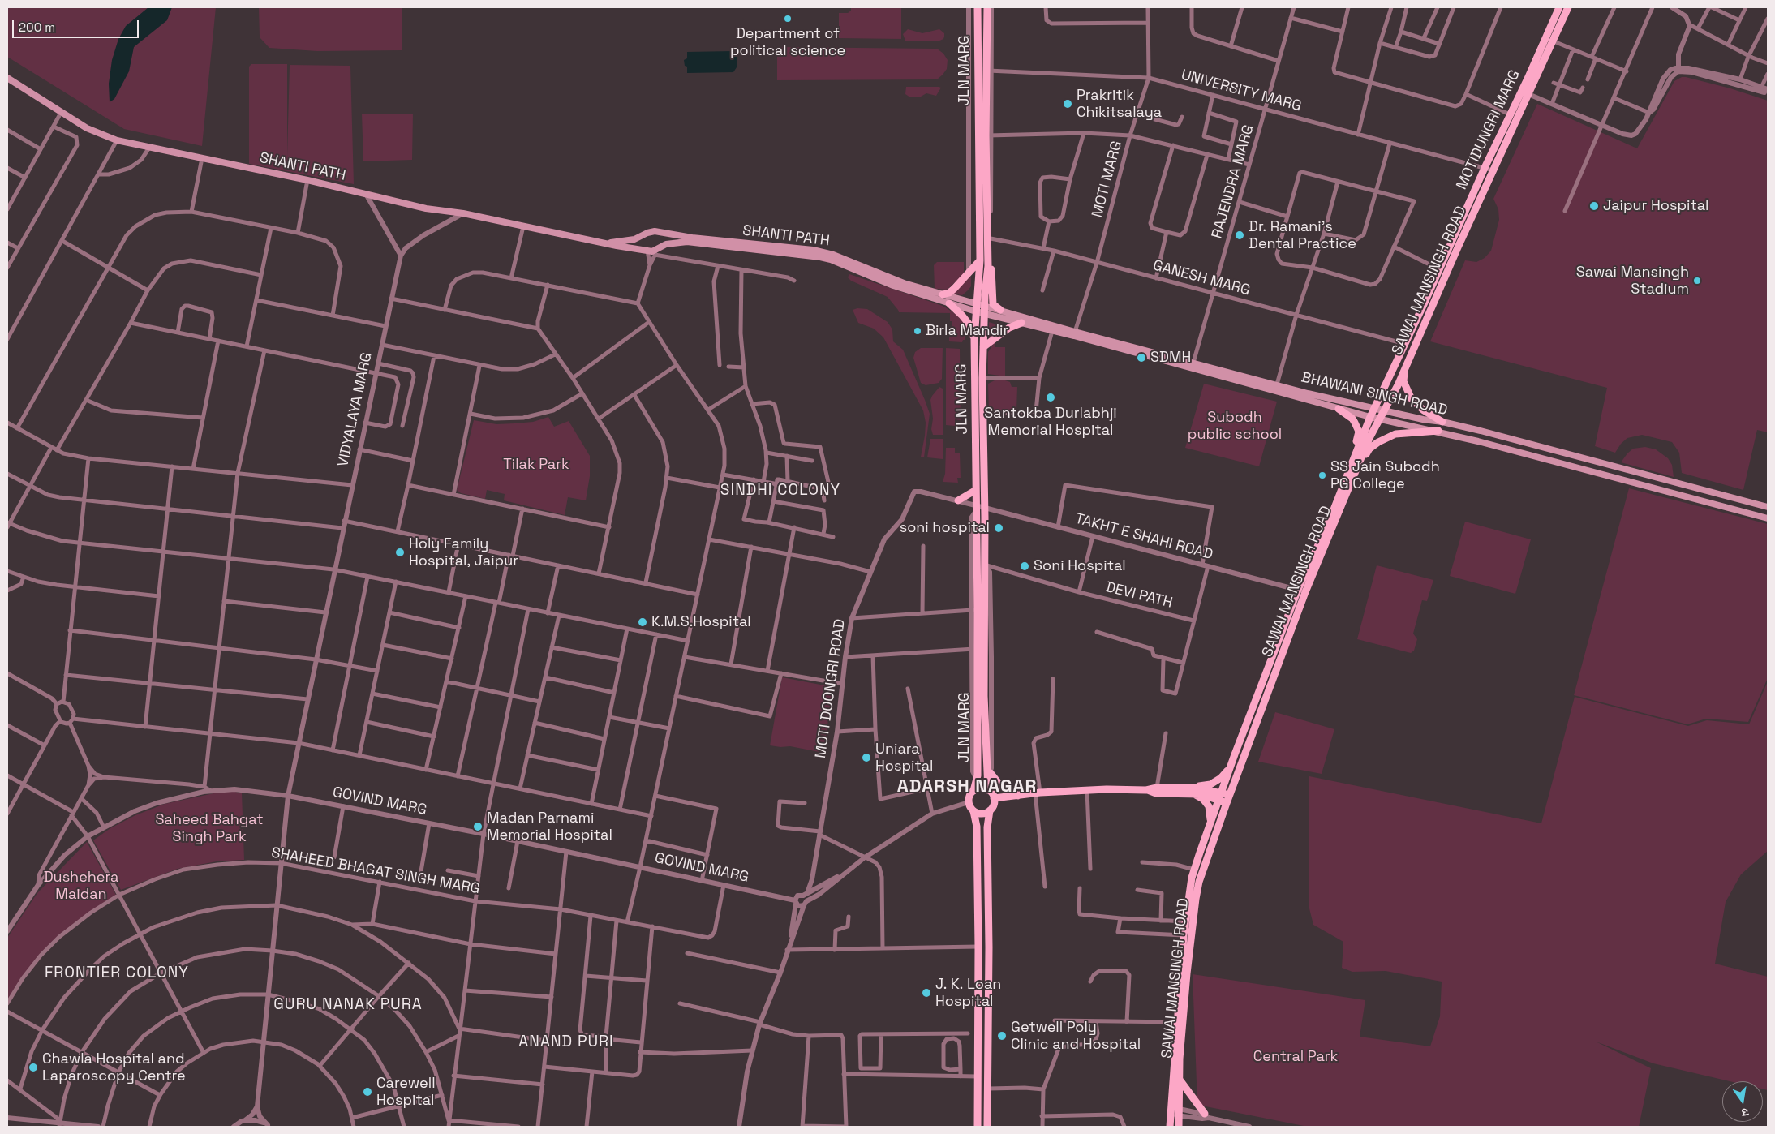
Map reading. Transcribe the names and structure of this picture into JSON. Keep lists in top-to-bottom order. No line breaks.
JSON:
{"streets":{"main road":["JLN MARG","MOTIDUNGRI MARG","SHANTI PATH","SAWAI MANSINGH ROAD","BHAWANI SINGH ROAD"],"street":["UNIVERSITY MARG","MOTI MARG","RAJENDRA MARG","GANESH MARG","VIDYALAYA MARG","TAKHT E SHAHI ROAD","DEVI PATH","MOTI DOONGRI ROAD","GOVIND MARG","SHAHEED BHAGAT SINGH MARG"]},"crossings":[["JLN MARG","UNIVERSITY MARG"],["JLN MARG","SHANTI PATH"],["JLN MARG","GANESH MARG"],["JLN MARG","BHAWANI SINGH ROAD"],["JLN MARG","TAKHT E SHAHI ROAD"],["JLN MARG","DEVI PATH"],["JLN MARG","MOTI DOONGRI ROAD"],["UNIVERSITY MARG","MOTIDUNGRI MARG"],["UNIVERSITY MARG","MOTI MARG"],["UNIVERSITY MARG","RAJENDRA MARG"],["UNIVERSITY MARG","SAWAI MANSINGH ROAD"],["MOTIDUNGRI MARG","GANESH MARG"],["MOTIDUNGRI MARG","SAWAI MANSINGH ROAD"],["MOTIDUNGRI MARG","BHAWANI SINGH ROAD"],["SHANTI PATH","BHAWANI SINGH ROAD"],["MOTI MARG","GANESH MARG"],["MOTI MARG","BHAWANI SINGH ROAD"],["RAJENDRA MARG","GANESH MARG"],["RAJENDRA MARG","BHAWANI SINGH ROAD"],["SAWAI MANSINGH ROAD","BHAWANI SINGH ROAD"],["SAWAI MANSINGH ROAD","TAKHT E SHAHI ROAD"],["VIDYALAYA MARG","GOVIND MARG"],["VIDYALAYA MARG","SHAHEED BHAGAT SINGH MARG"],["TAKHT E SHAHI ROAD","MOTI DOONGRI ROAD"],["GOVIND MARG","SHAHEED BHAGAT SINGH MARG"]],"districts":["SINDHI COLONY","ADARSH NAGAR","FRONTIER COLONY","GURU NANAK PURA","ANAND PURI"],"parks":["Subodh public school","Tilak Park","Saheed Bahgat Singh Park","Dushehera Maidan","Central Park"],"places":["Department of political science","Prakritik Chikitsalaya","Jaipur Hospital","Dr. Ramani's Dental Practice","Sawai Mansingh Stadium","Birla Mandir","SDMH","Santokba Durlabhji Memorial Hospital","SS Jain Subodh PG College","soni hospital","Holy Family Hospital, Jaipur","Soni Hospital","K.M.S.Hospital","Uniara Hospital","Madan Parnami Memorial Hospital","J. K. Loan Hospital","Getwell Poly Clinic and Hospital","Chawla Hospital and Laparoscopy Centre","Carewell Hospital"],"scale_bar":"200 m","north":"bottom"}
